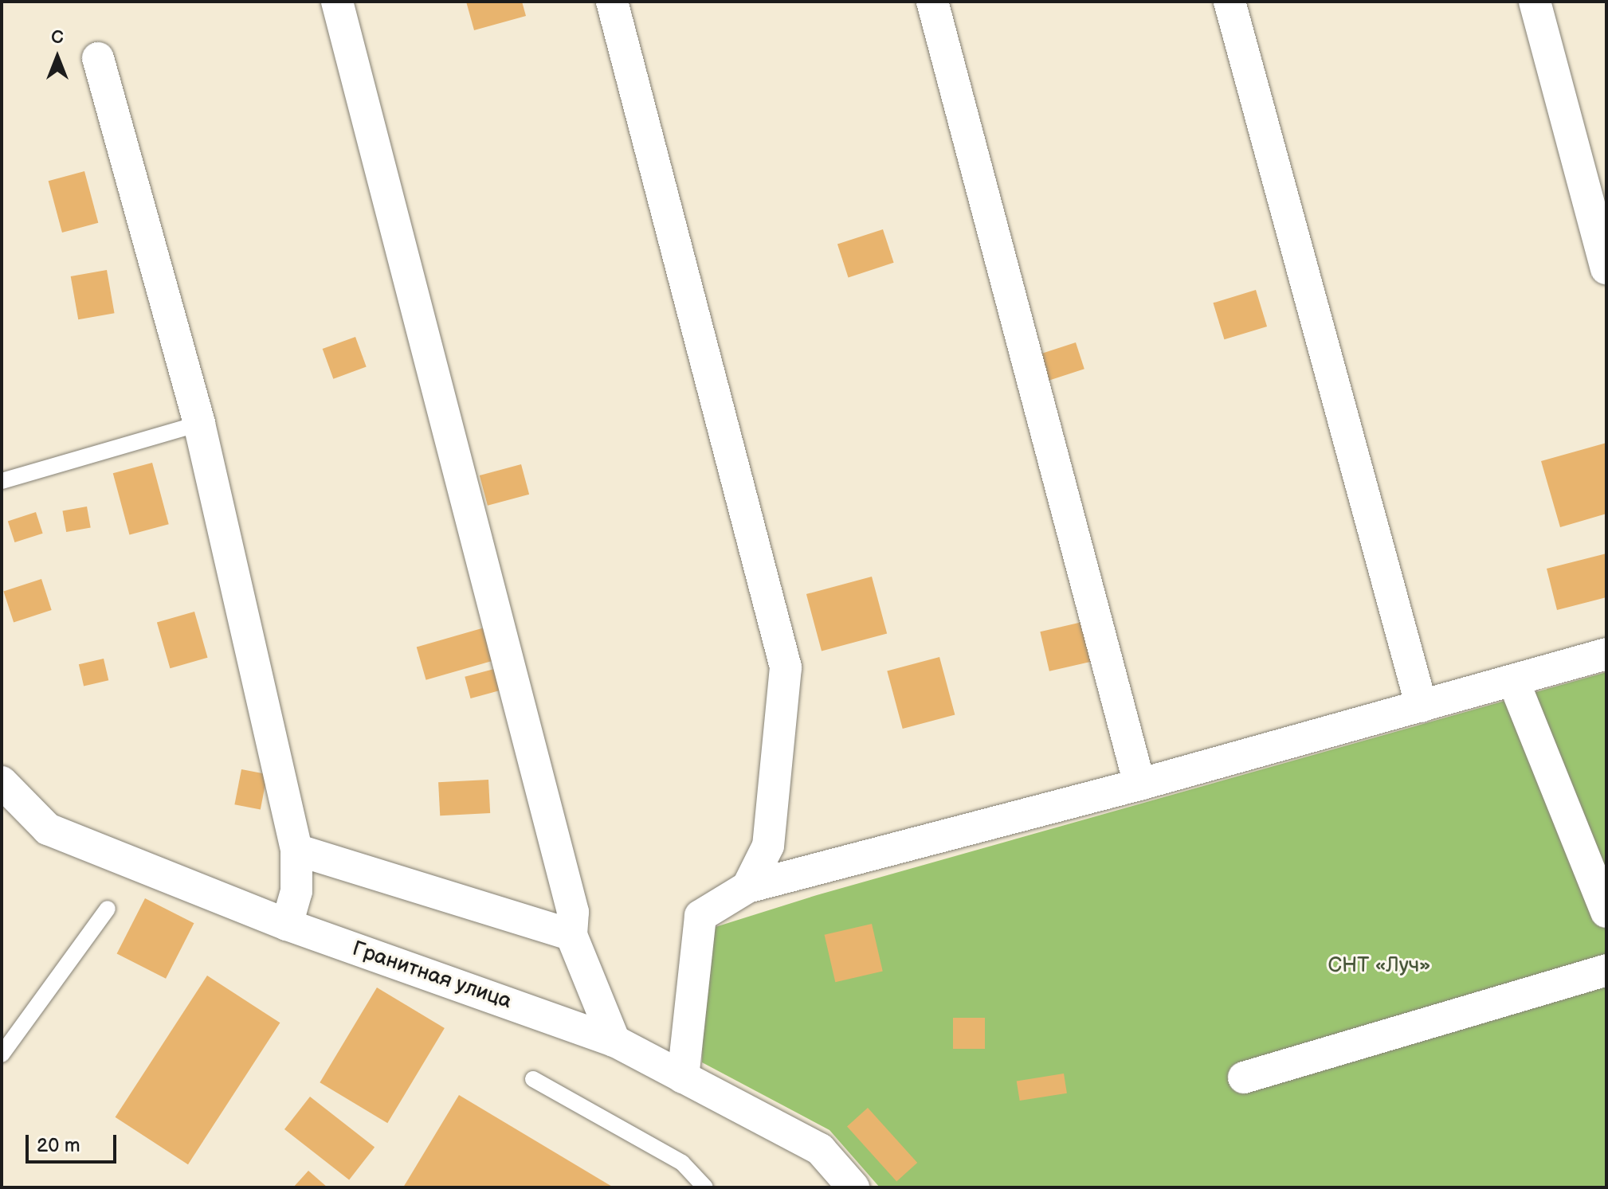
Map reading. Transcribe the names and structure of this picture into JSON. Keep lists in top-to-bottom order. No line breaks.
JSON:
{"streets":{"street":["Гранитная улица"]},"parks":["СНТ «Луч»"],"scale_bar":"20 m","north":"top"}
